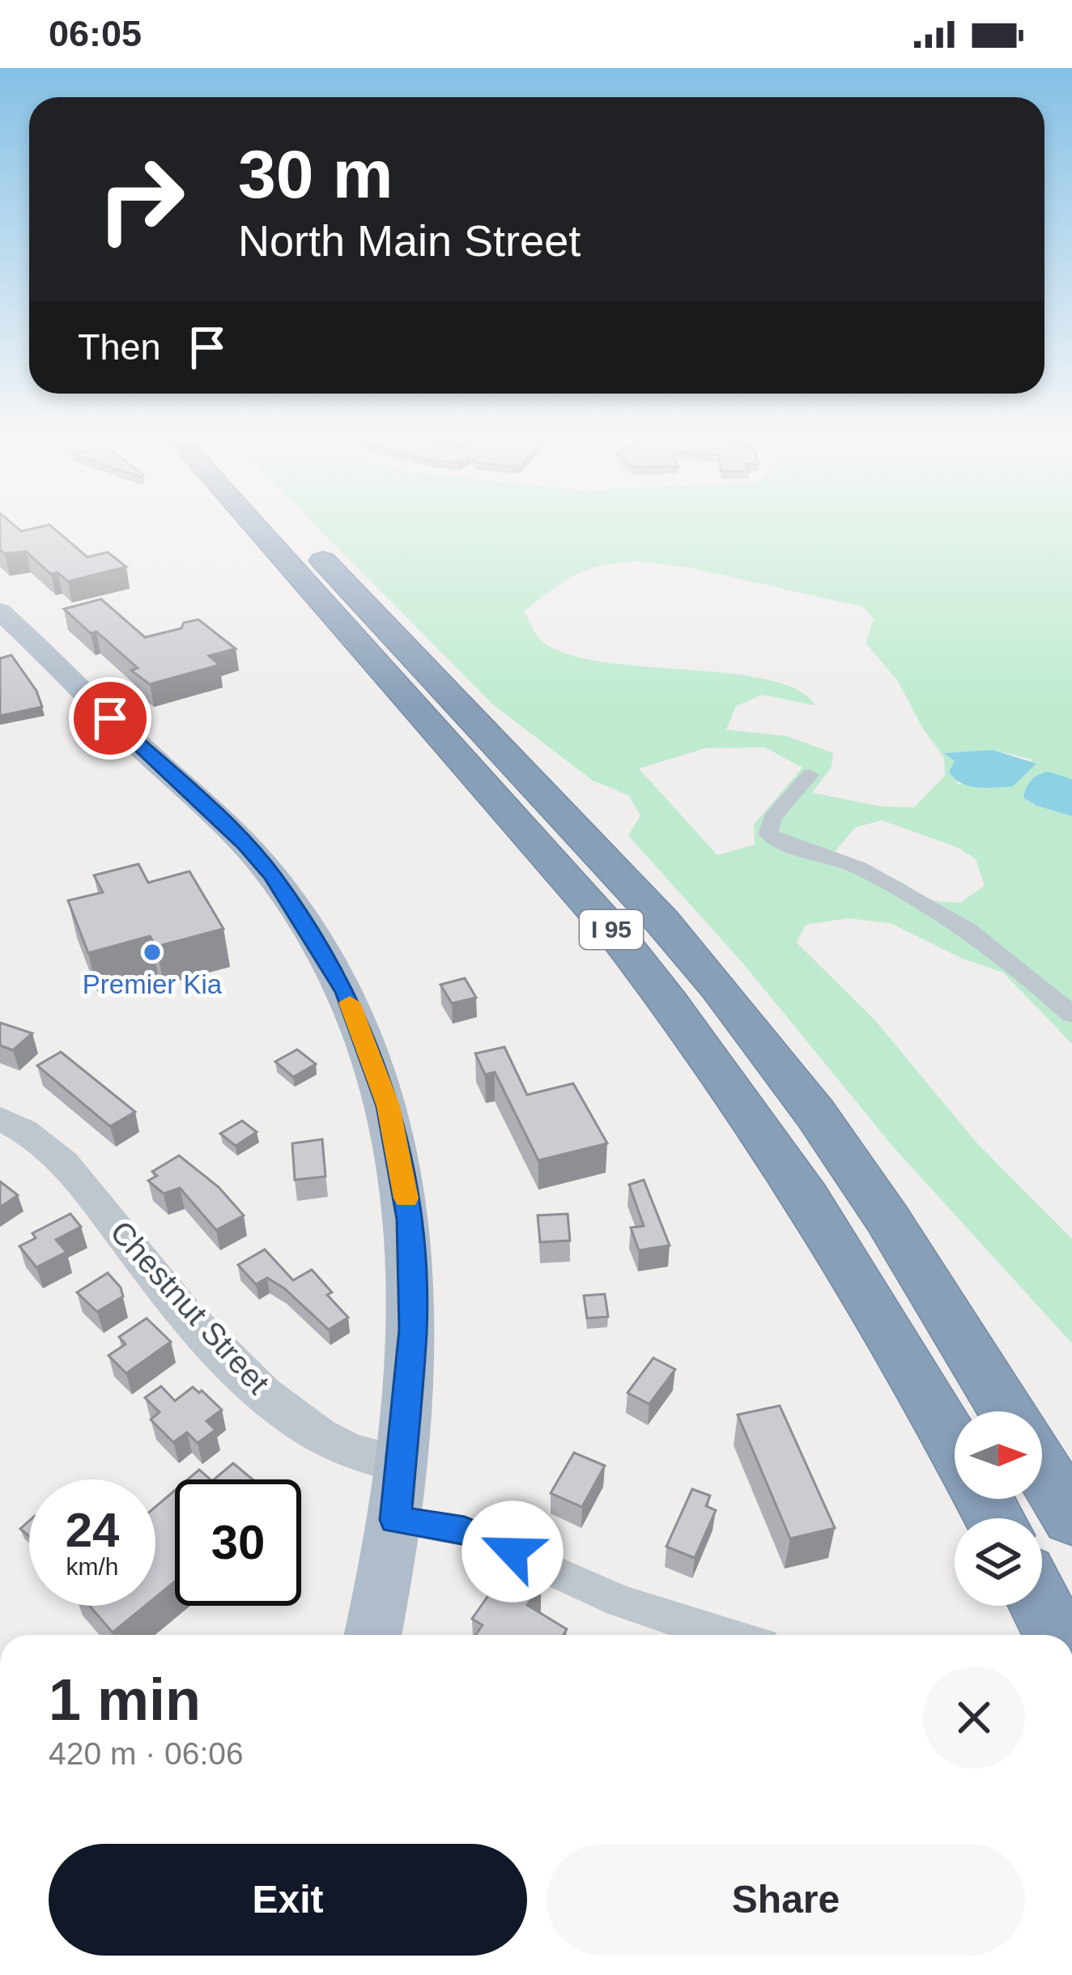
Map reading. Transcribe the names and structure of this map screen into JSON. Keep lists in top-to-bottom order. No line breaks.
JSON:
{"streets":{"highway":["I 95"],"street":["Chestnut Street"]},"places":["Premier Kia"],"north":"right","page":{"status":"06:05","turn":["30 m","North Main Street"],"then":"Then","speed":"24 km/h","limit":"30","heading":["1 min","420 m · 06:06"],"buttons":["Exit","Share"]}}
